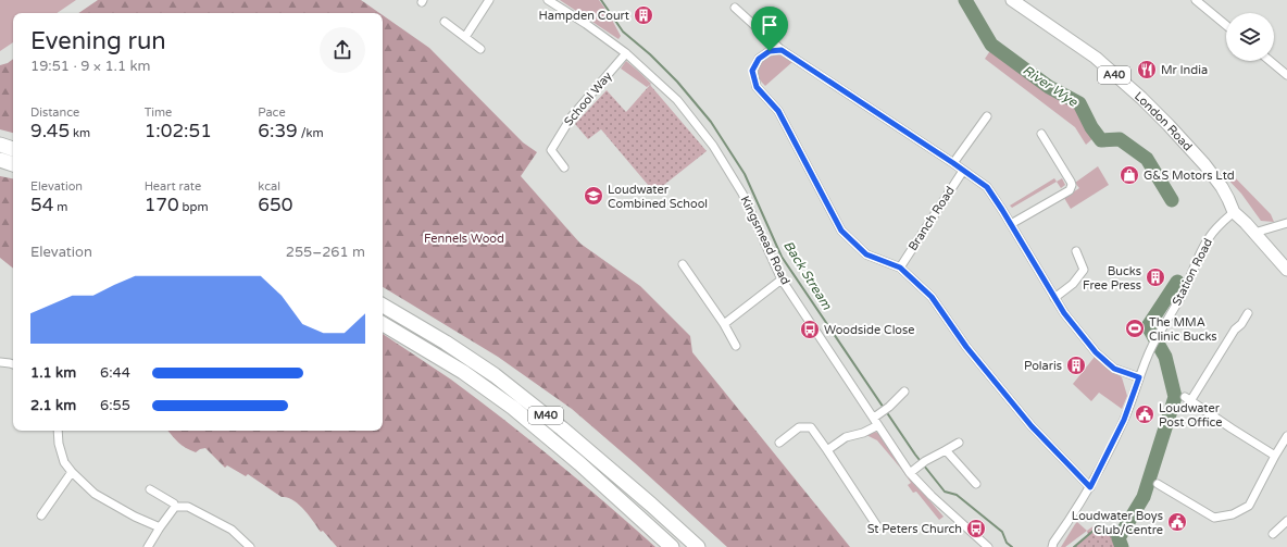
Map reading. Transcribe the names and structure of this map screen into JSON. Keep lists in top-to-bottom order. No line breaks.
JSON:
{"streets":{"highway":["M40"],"main road":["A40","London Road"],"street":["School Way","Branch Road","Kingsmead Road","Station Road"]},"crossings":[["School Way","Kingsmead Road"],["London Road","Station Road"]],"water":["River Wye","Back Stream"],"parks":["Fennels Wood"],"places":{"building":["Hampden Court","Bucks Free Press","Polaris"],"restaurant":["Mr India"],"shop":["G&S Motors Ltd"],"school or university":["Loudwater Combined School"],"sports":["The MMA Clinic Bucks"],"bus stop":["Woodside Close","St Peters Church"],"public building":["Loudwater Post Office","Loudwater Boys Club/Centre"]},"page":{"heading":["Evening run","19:51 · 9 × 1.1 km"],"stats":[["Distance","9.45 km"],["Time","1:02:51"],["Pace","6:39 /km"],["Elevation","54 m"],["Heart rate","170 bpm"],["kcal","650"]],"chart":["Elevation","255–261 m"],"list":[{"name":"1.1 km","note":"6:44"},{"name":"2.1 km","note":"6:55"}]}}
